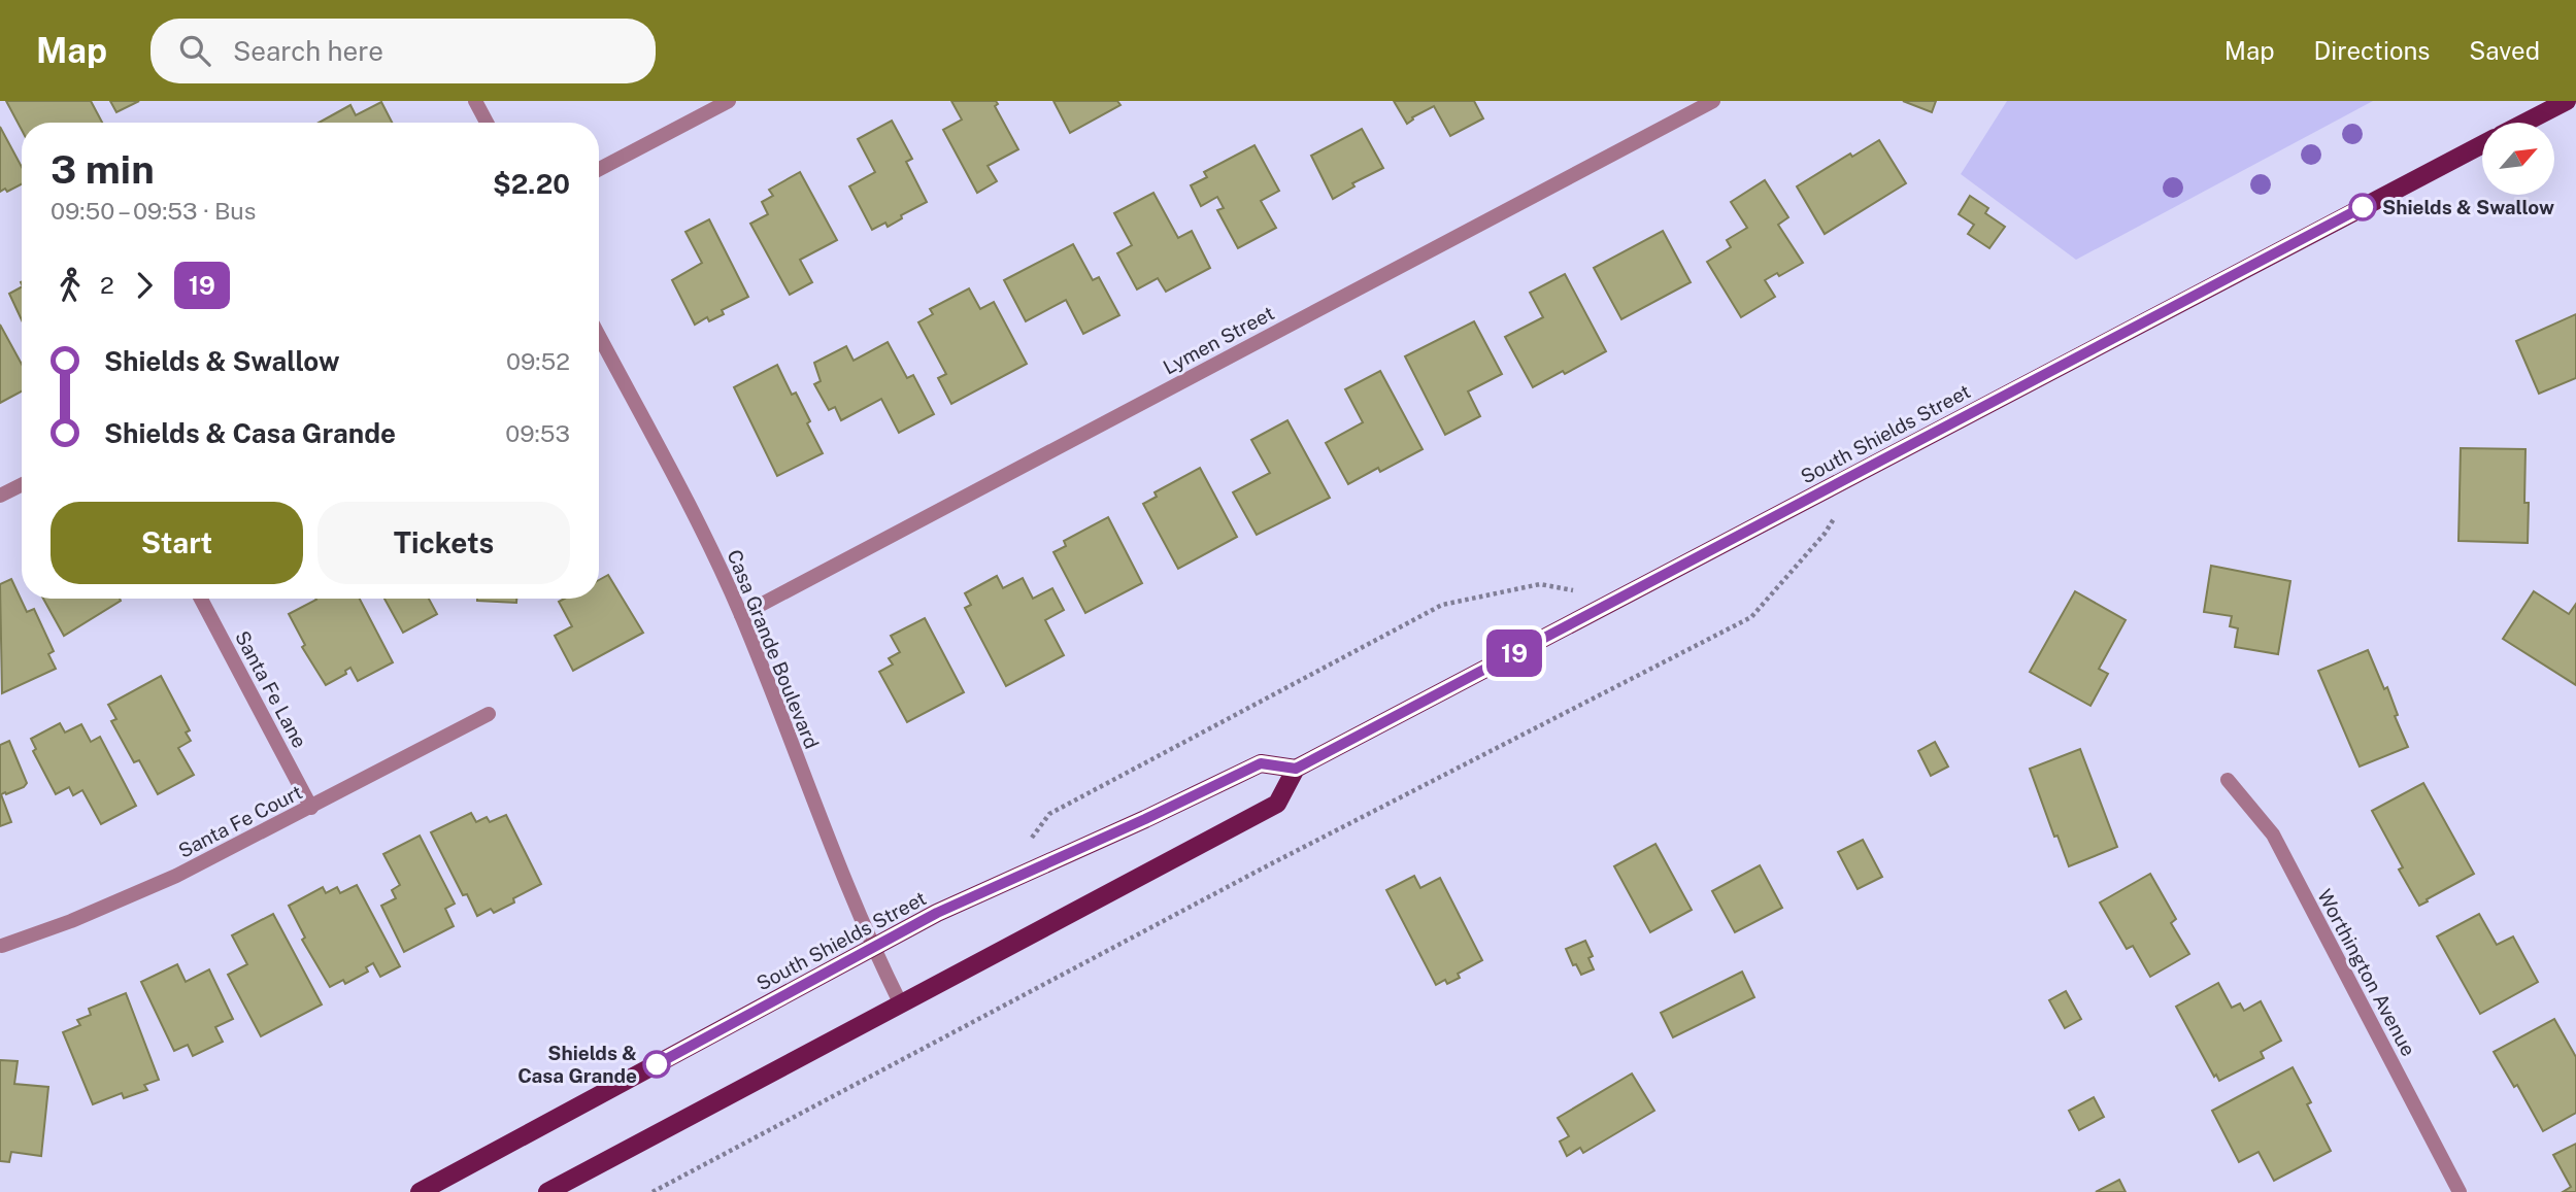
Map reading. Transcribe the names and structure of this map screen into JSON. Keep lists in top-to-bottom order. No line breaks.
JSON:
{"streets":{"main road":["South Shields Street"],"street":["Lymen Street","Casa Grande Boulevard","Santa Fe Lane","Santa Fe Court","Worthington Avenue"]},"crossings":[["Lymen Street","Casa Grande Boulevard"],["South Shields Street","Casa Grande Boulevard"],["Santa Fe Lane","Santa Fe Court"]],"places":["Shields & Swallow","Shields & Casa Grande"],"lines":["bus line 19"],"north":"top right","page":{"header":"Map","search":"Search here","nav":["Map","Directions","Saved"],"on_map":"19","heading":["3 min","09:50 – 09:53 · Bus","$2.20"],"legs":["2","19"],"list":[{"name":"Shields & Swallow","value":"09:52"},{"name":"Shields & Casa Grande","value":"09:53"}],"buttons":["Start","Tickets"]}}
